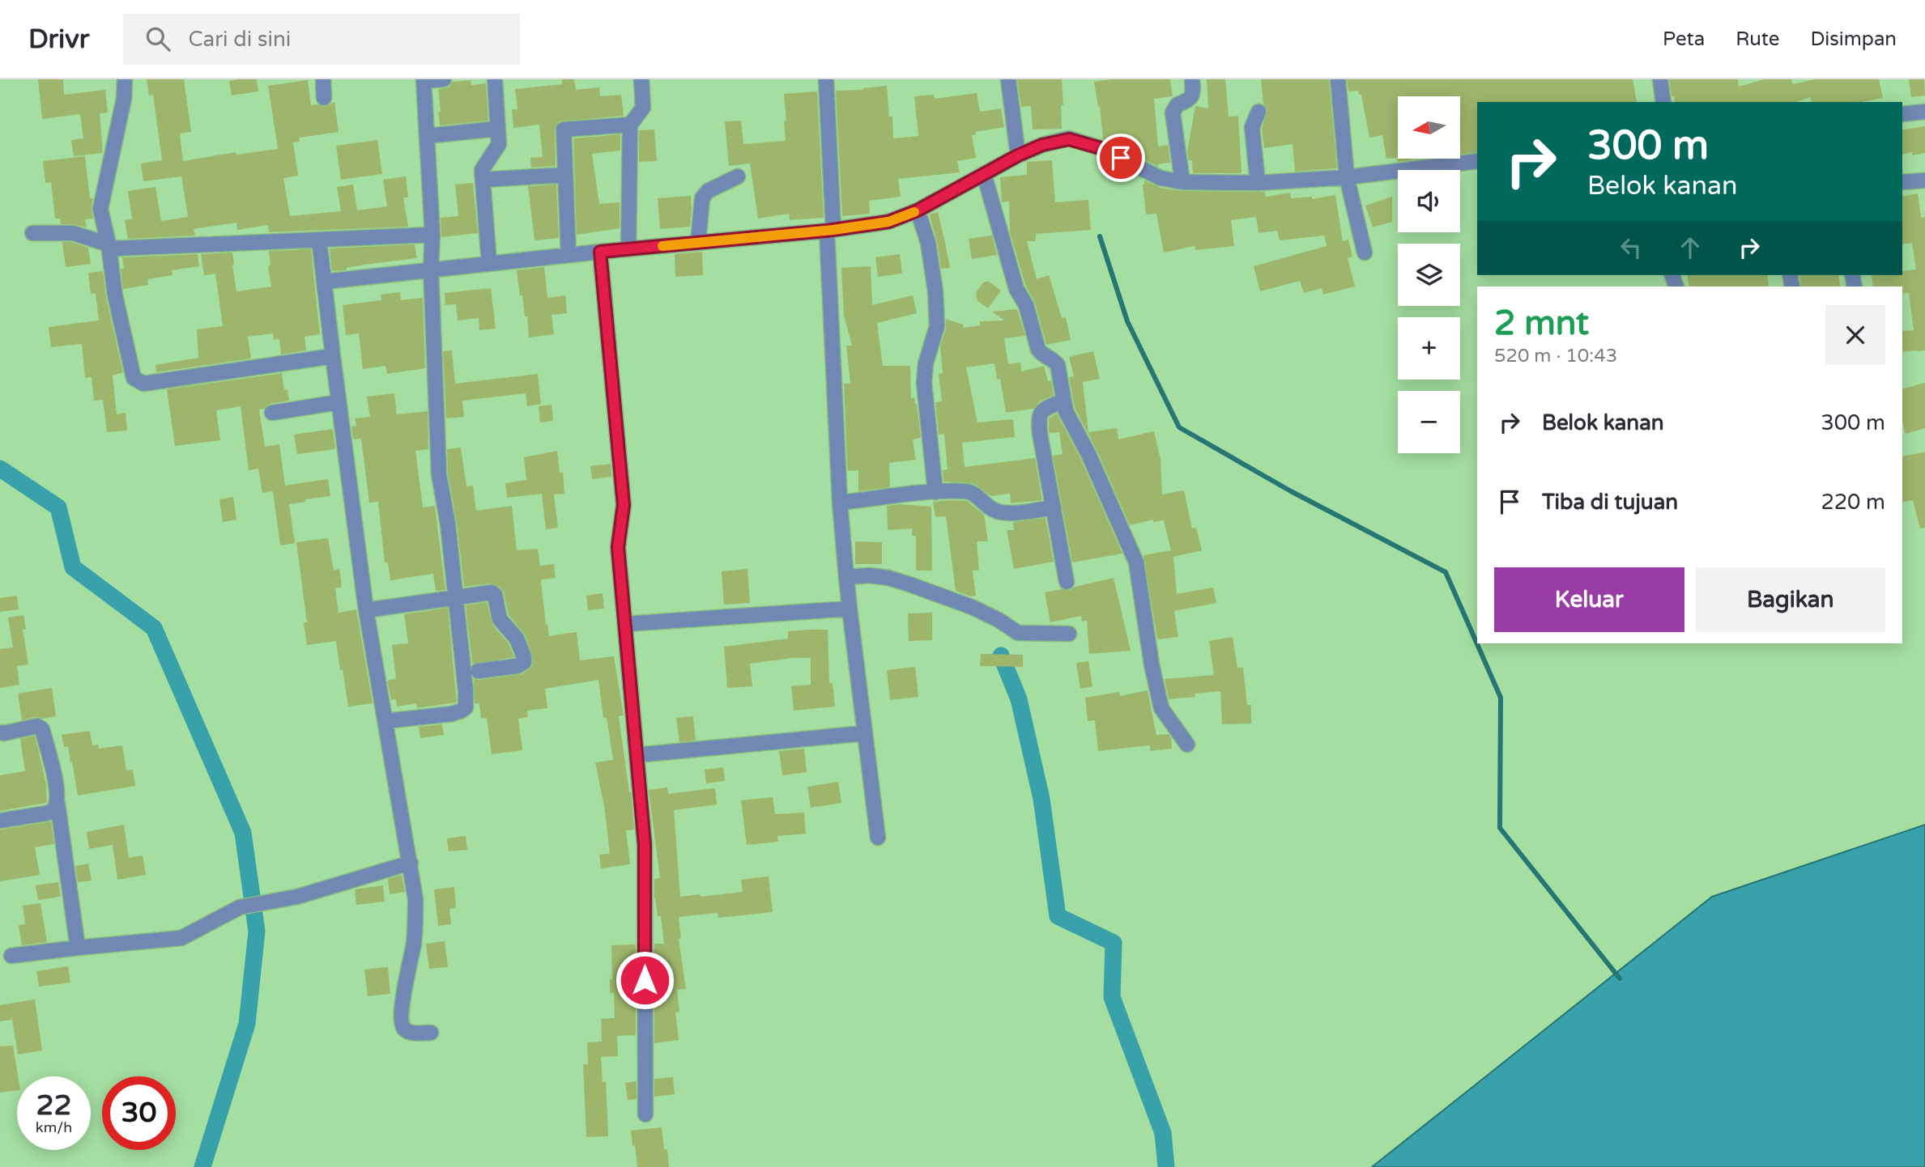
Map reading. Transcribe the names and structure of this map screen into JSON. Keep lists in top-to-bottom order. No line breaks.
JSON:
{"north":"left","page":{"header":"Drivr","search":"Cari di sini","nav":["Peta","Rute","Disimpan"],"map_buttons":["+","−"],"turn":["300 m","Belok kanan"],"heading":["2 mnt","520 m · 10:43"],"list":[{"name":"Belok kanan","value":"300 m"},{"name":"Tiba di tujuan","value":"220 m"}],"buttons":["Keluar","Bagikan"],"speed":"22 km/h","limit":"30"}}
